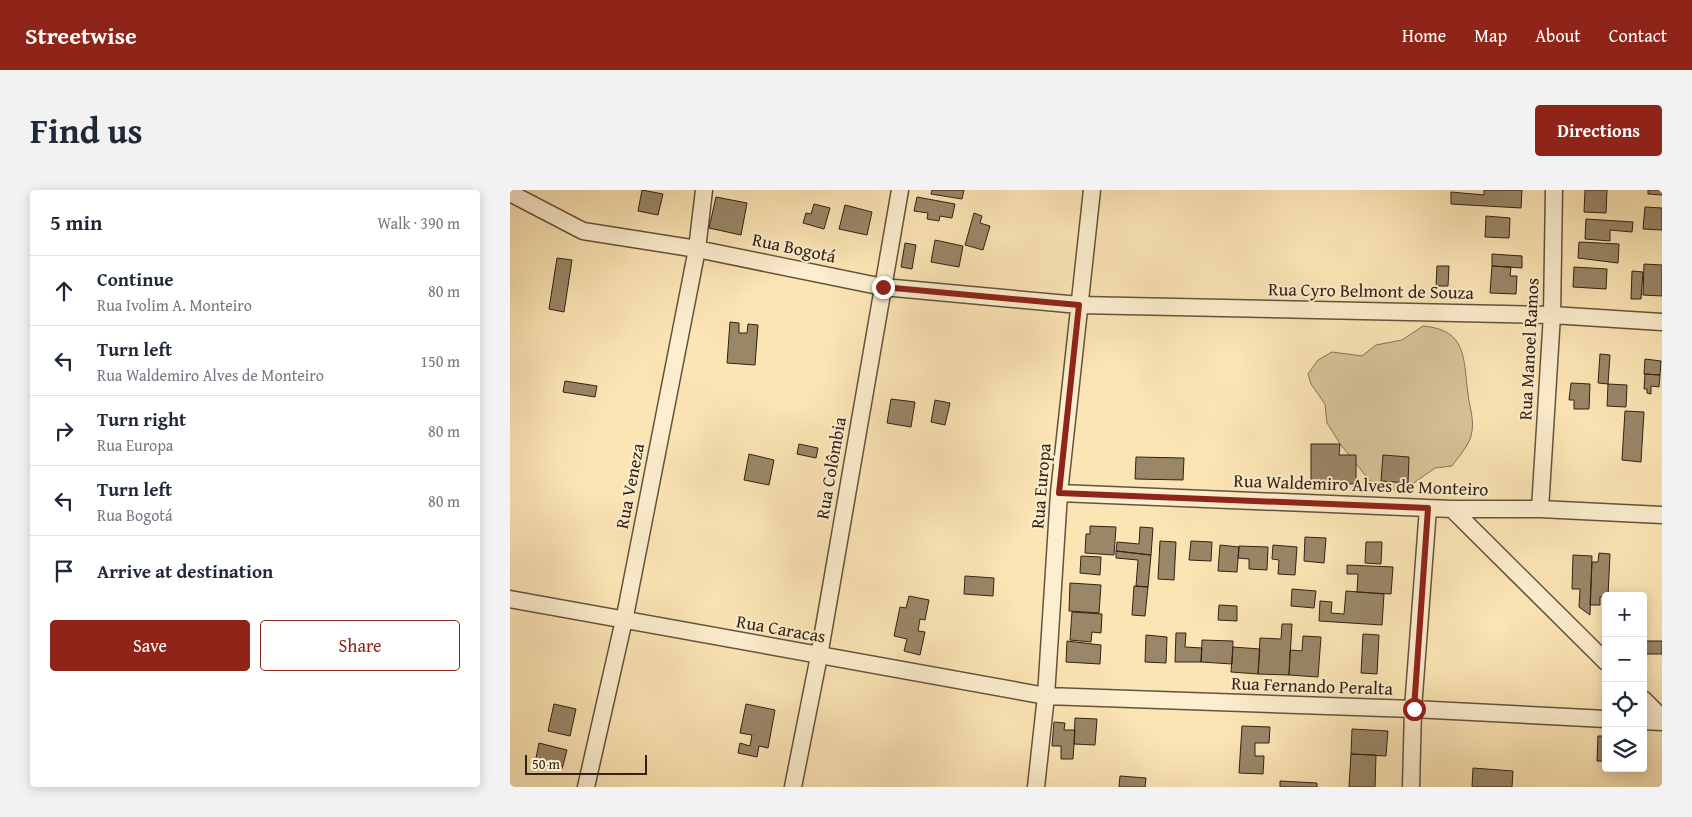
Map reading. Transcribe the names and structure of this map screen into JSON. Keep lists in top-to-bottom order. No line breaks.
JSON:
{"streets":{"street":["Rua Bogotá","Rua Cyro Belmont de Souza","Rua Manoel Ramos","Rua Colômbia","Rua Waldemiro Alves de Monteiro","Rua Veneza","Rua Europa","Rua Caracas","Rua Fernando Peralta"]},"crossings":[["Rua Bogotá","Rua Cyro Belmont de Souza"],["Rua Bogotá","Rua Colômbia"],["Rua Bogotá","Rua Veneza"],["Rua Bogotá","Rua Europa"],["Rua Cyro Belmont de Souza","Rua Manoel Ramos"],["Rua Cyro Belmont de Souza","Rua Europa"],["Rua Manoel Ramos","Rua Waldemiro Alves de Monteiro"],["Rua Colômbia","Rua Caracas"],["Rua Waldemiro Alves de Monteiro","Rua Europa"],["Rua Veneza","Rua Caracas"],["Rua Europa","Rua Caracas"],["Rua Europa","Rua Fernando Peralta"],["Rua Caracas","Rua Fernando Peralta"]],"scale_bar":"50 m","page":{"header":"Streetwise","nav":["Home","Map","About","Contact"],"title":"Find us","buttons":["Directions",["Save","Share"]],"heading":["5 min","Walk · 390 m"],"list":[["Continue","Rua Ivolim A. Monteiro","80 m"],["Turn left","Rua Waldemiro Alves de Monteiro","150 m"],["Turn right","Rua Europa","80 m"],["Turn left","Rua Bogotá","80 m"],"Arrive at destination"],"map_buttons":["+","−"],"scale":"50 m"}}
